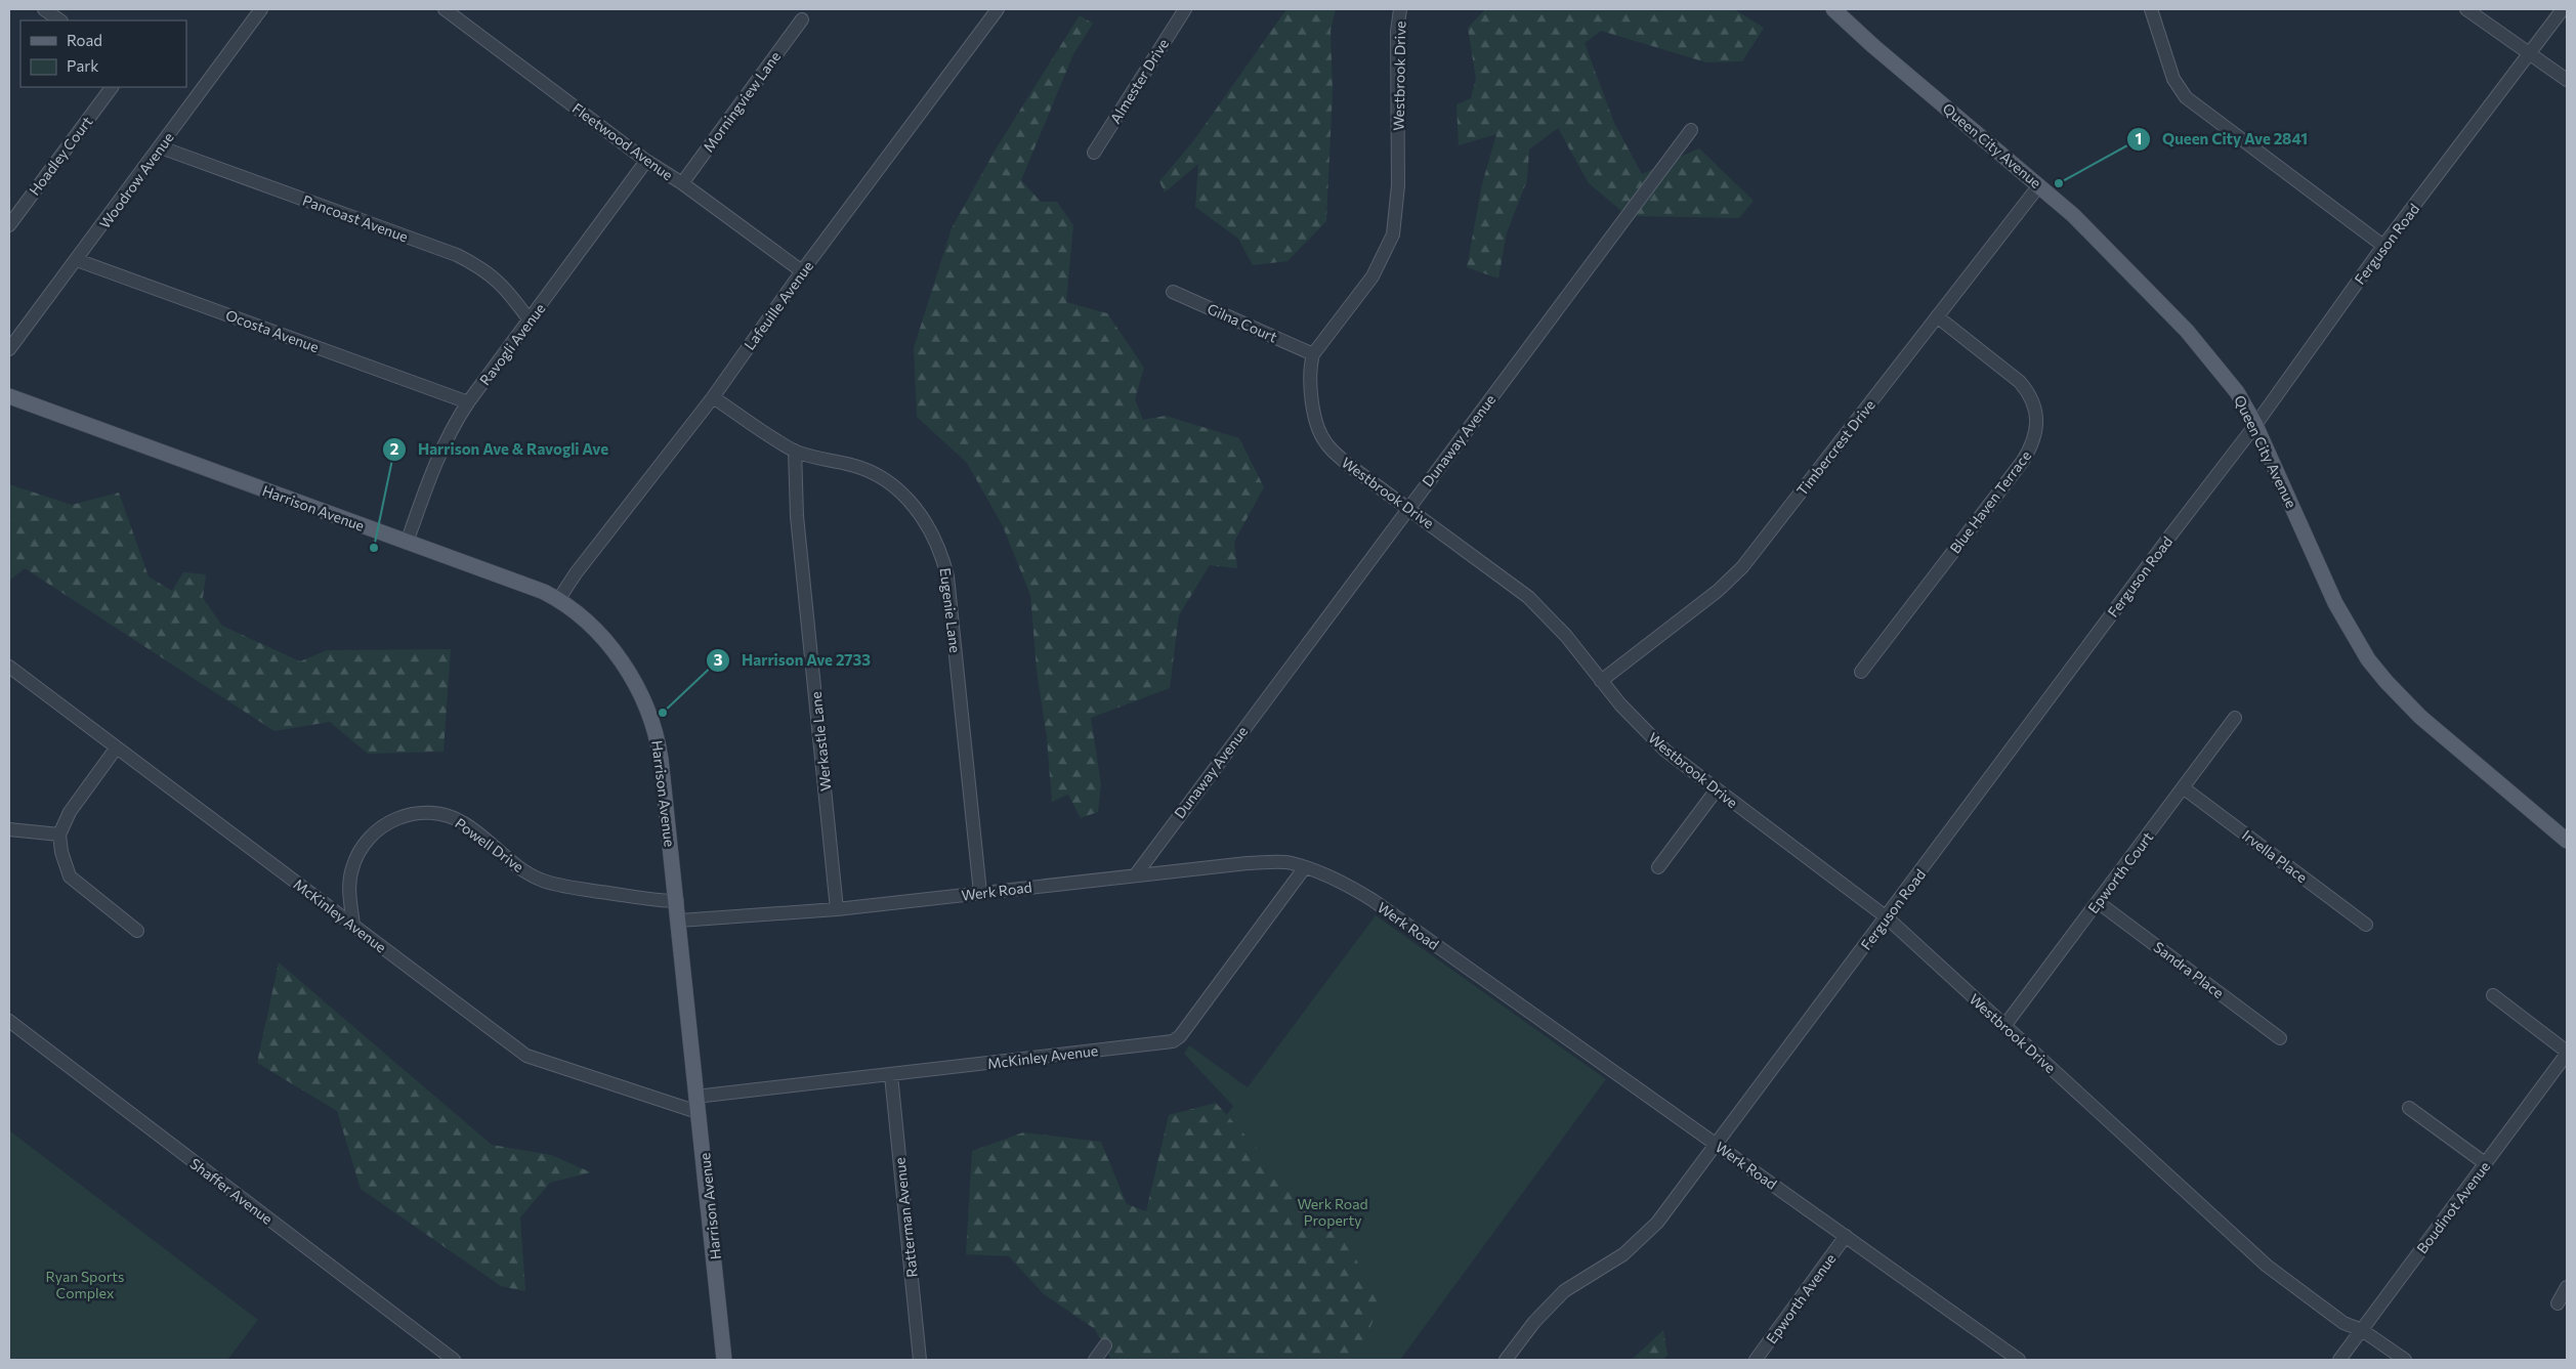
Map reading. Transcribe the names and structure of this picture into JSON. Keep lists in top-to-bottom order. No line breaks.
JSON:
{"streets":{"main road":["Queen City Avenue","Harrison Avenue"],"street":["Westbrook Drive","Almester Drive","Morningview Lane","Fleetwood Avenue","Hoadley Court","Woodrow Avenue","Pancoast Avenue","Ferguson Road","Lafeuille Avenue","Gilna Court","Ocosta Avenue","Ravogli Avenue","Dunaway Avenue","Timbercrest Drive","Blue Haven Terrace","Eugenie Lane","Werkastle Lane","Powell Drive","Irvella Place","Epworth Court","Werk Road","McKinley Avenue","Sandra Place","Shaffer Avenue","Boudinot Avenue","Ratterman Avenue","Epworth Avenue"]},"crossings":[["Westbrook Drive","Ferguson Road"],["Westbrook Drive","Gilna Court"],["Westbrook Drive","Dunaway Avenue"],["Westbrook Drive","Timbercrest Drive"],["Westbrook Drive","Epworth Court"],["Westbrook Drive","Boudinot Avenue"],["Morningview Lane","Fleetwood Avenue"],["Fleetwood Avenue","Lafeuille Avenue"],["Fleetwood Avenue","Ravogli Avenue"],["Queen City Avenue","Ferguson Road"],["Queen City Avenue","Timbercrest Drive"],["Woodrow Avenue","Pancoast Avenue"],["Woodrow Avenue","Ocosta Avenue"],["Pancoast Avenue","Ravogli Avenue"],["Ferguson Road","Werk Road"],["Lafeuille Avenue","Harrison Avenue"],["Lafeuille Avenue","Eugenie Lane"],["Ocosta Avenue","Ravogli Avenue"],["Ravogli Avenue","Harrison Avenue"],["Dunaway Avenue","Werk Road"],["Timbercrest Drive","Blue Haven Terrace"],["Harrison Avenue","Powell Drive"],["Harrison Avenue","Werk Road"],["Harrison Avenue","McKinley Avenue"],["Eugenie Lane","Werkastle Lane"],["Eugenie Lane","Werk Road"],["Werkastle Lane","Werk Road"],["Powell Drive","McKinley Avenue"],["Irvella Place","Epworth Court"],["Epworth Court","Sandra Place"],["Werk Road","McKinley Avenue"],["Werk Road","Epworth Avenue"],["McKinley Avenue","Ratterman Avenue"]],"parks":["Werk Road Property","Ryan Sports Complex"],"places":["Queen City Ave 2841","Harrison Ave & Ravogli Ave","Harrison Ave 2733"],"legend":["Road","Park"]}
